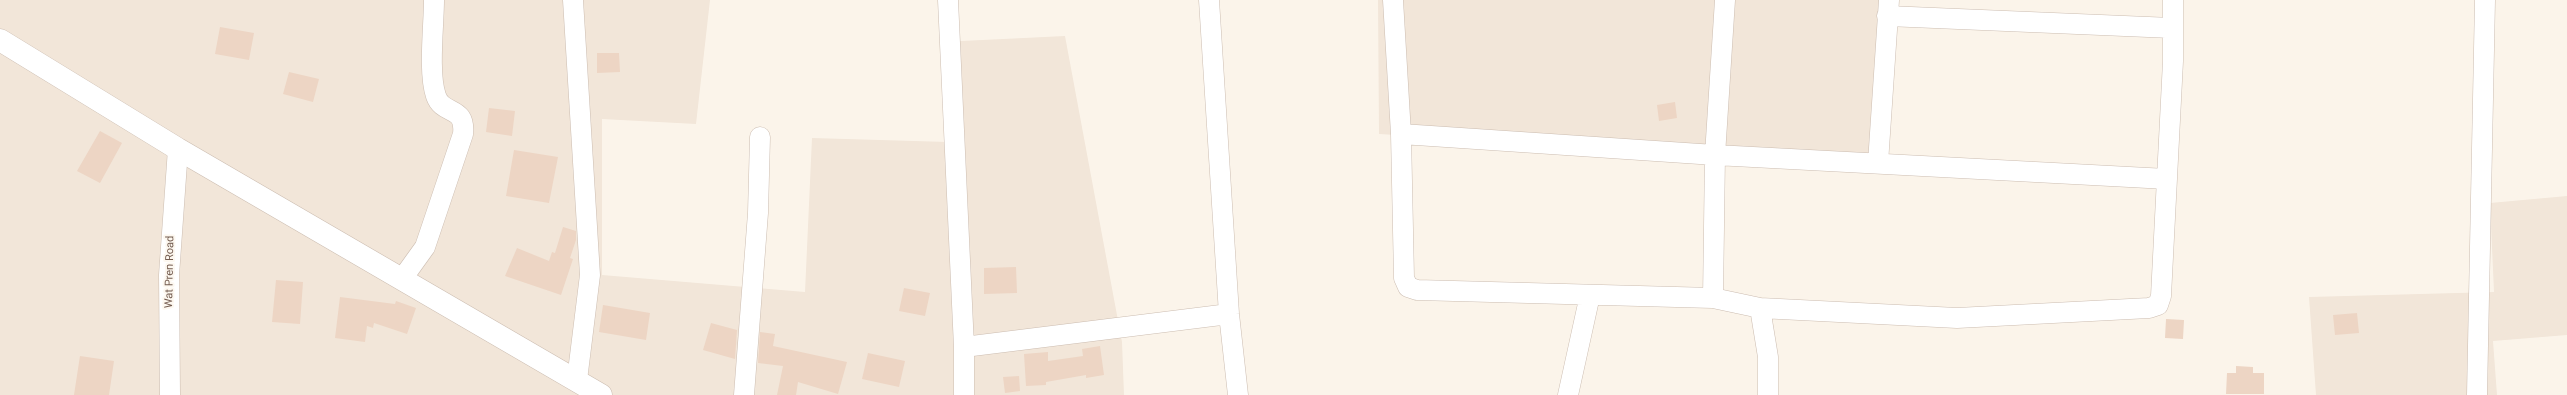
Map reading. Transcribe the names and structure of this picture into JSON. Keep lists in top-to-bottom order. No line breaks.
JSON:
{"streets":{"street":["Wat Pren Road"]}}
